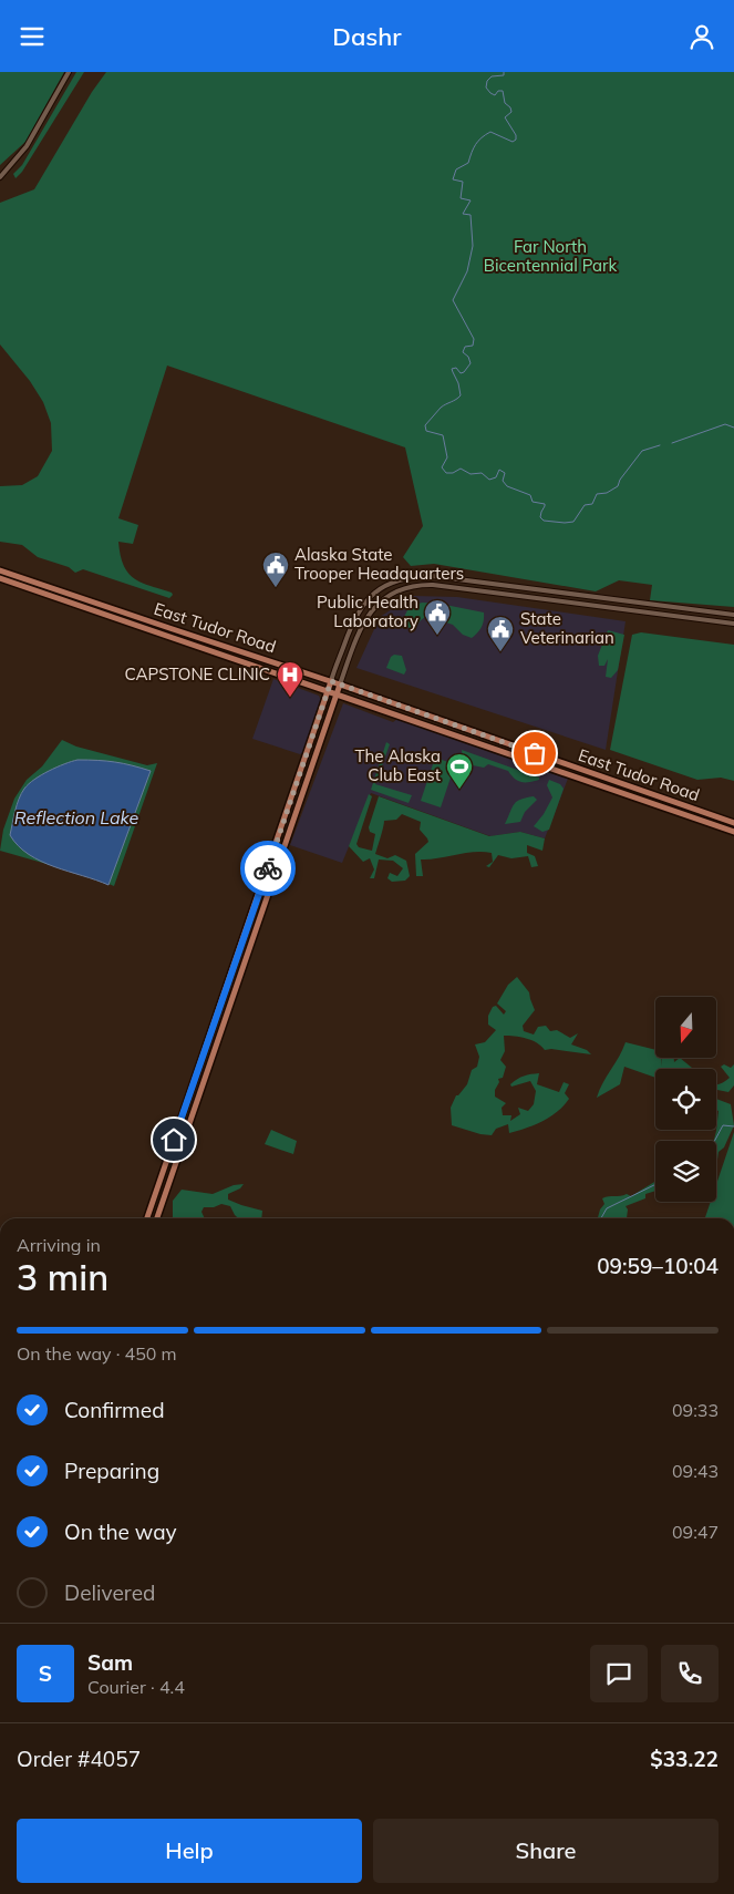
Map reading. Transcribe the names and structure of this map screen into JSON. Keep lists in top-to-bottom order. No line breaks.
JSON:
{"streets":{"main road":["East Tudor Road"]},"water":["Reflection Lake"],"parks":["Far North Bicentennial Park"],"places":{"public building":["Alaska State Trooper Headquarters","Public Health Laboratory","State Veterinarian"],"hospital":["CAPSTONE CLINIC"],"sports":["The Alaska Club East"]},"north":"bottom","page":{"header":"Dashr","heading":["3 min","Arriving in","09:59–10:04"],"panel":["Sam","Courier · 4.4","Order #4057","$33.22"],"bar":"On the way · 450 m","list":[["Confirmed","09:33"],["Preparing","09:43"],["On the way","09:47"],"Delivered"],"round":"S","buttons":["Help","Share"]}}
